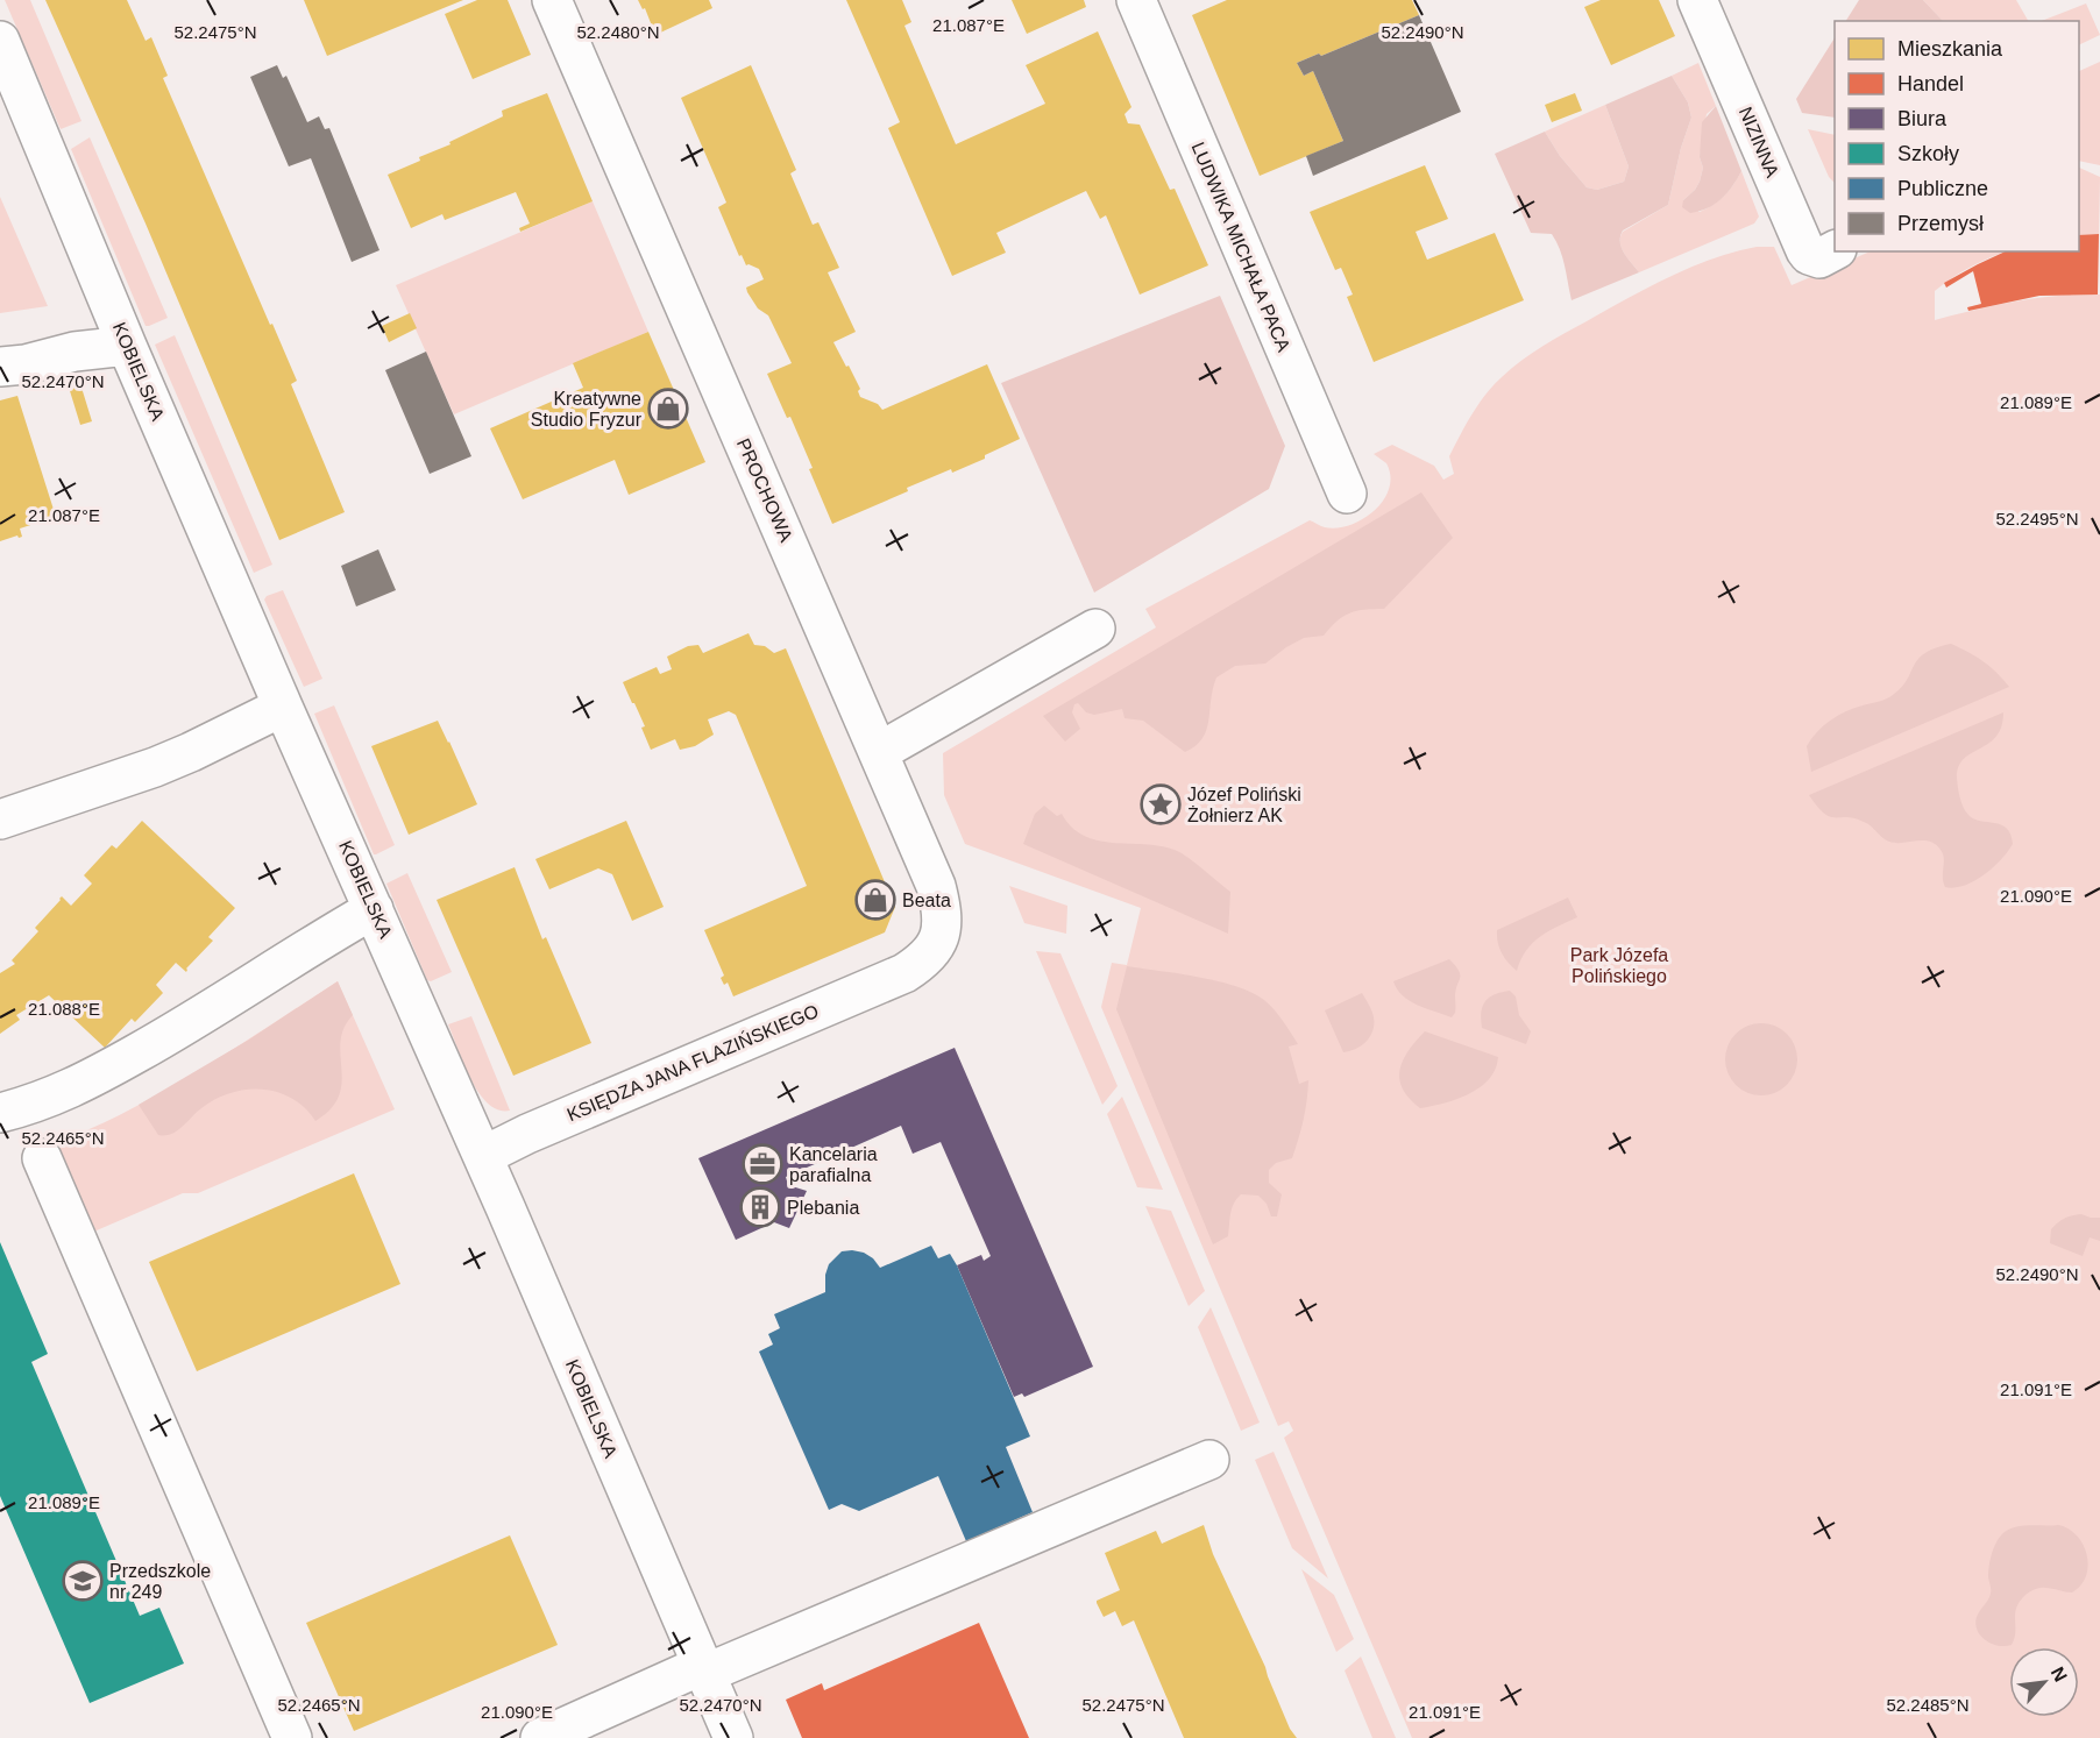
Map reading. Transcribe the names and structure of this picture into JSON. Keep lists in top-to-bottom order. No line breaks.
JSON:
{"streets":{"street":["NIZINNA","LUDWIKA MICHAŁA PACA","KOBIELSKA","PROCHOWA","KSIĘDZA JANA FLAZIŃSKIEGO"]},"crossings":[["KOBIELSKA","KSIĘDZA JANA FLAZIŃSKIEGO"],["PROCHOWA","KSIĘDZA JANA FLAZIŃSKIEGO"]],"parks":["Park Józefa Polińskiego"],"places":{"shop":["Kreatywne Studio Fryzur","Beata"],"place":["Józef Poliński Żołnierz AK"],"office":["Kancelaria parafialna"],"building":["Plebania"],"school or university":["Przedszkole nr 249"]},"legend":["Mieszkania","Handel","Biura","Szkoły","Publiczne","Przemysł"],"north":"top right","coordinates":["21.087°E","52.2475°N","52.2480°N","52.2490°N","52.2470°N","21.089°E","52.2495°N","21.090°E","21.088°E","52.2465°N","21.091°E","52.2485°N"]}
